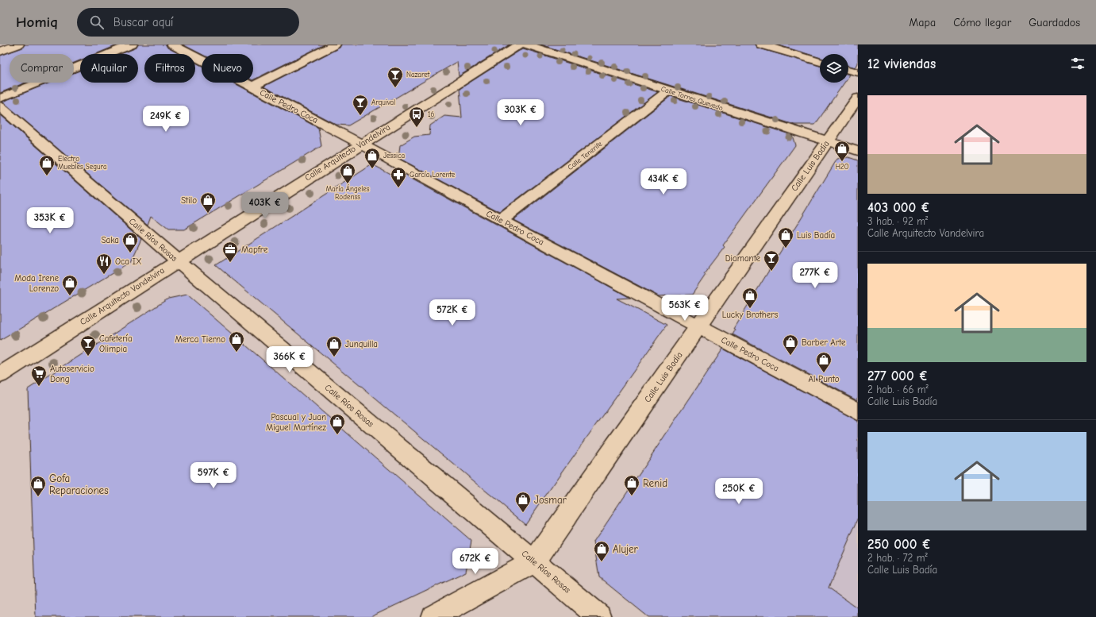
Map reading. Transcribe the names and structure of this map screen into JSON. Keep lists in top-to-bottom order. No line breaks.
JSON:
{"streets":{"street":["Calle Torres Quevedo","Calle Pedro Coca","Calle Arquitecto Vandelvira","Calle Tenerife","Calle Luis Badía","Calle Ríos Rosas"]},"crossings":[["Calle Torres Quevedo","Calle Tenerife"],["Calle Torres Quevedo","Calle Luis Badía"],["Calle Pedro Coca","Calle Arquitecto Vandelvira"],["Calle Pedro Coca","Calle Tenerife"],["Calle Pedro Coca","Calle Luis Badía"],["Calle Arquitecto Vandelvira","Calle Ríos Rosas"],["Calle Luis Badía","Calle Ríos Rosas"]],"places":{"bar":["Nazaret","Arquival","Diamante","Cafetería Olimpia"],"bus stop":["16"],"shop":["H2O","Jessica","Electro Muebles Segura","María Ángeles Rodenss","Stilo","Luis Badía","Saka","Moda Irene Lorenzo","Lucky Brothers","Merca Tierno","Barber Arte","Junquilla","Al Punto","Pascual y Juan Miguel Martínez","Renid","Gofa Reparaciones","Josmar","Alujer"],"pharmacy":["García Lorente"],"office":["Mapfre"],"restaurant":["Oca IX"],"supermarket":["Autoservicio Dong"]},"page":{"header":"Homiq","search":"Buscar aquí","nav":["Mapa","Cómo llegar","Guardados"],"heading":"12 viviendas","chip":["Comprar","Alquilar","Filtros","Nuevo"],"list":[{"name":"403 000 €","note":"3 hab. · 92 m² · Calle Arquitecto Vandelvira"},{"name":"277 000 €","note":"2 hab. · 66 m² · Calle Luis Badía"},{"name":"250 000 €","note":"2 hab. · 72 m² · Calle Luis Badía"}],"price":["303K €","249K €","434K €","403K €","353K €","277K €","563K €","572K €","366K €","597K €","250K €","672K €"]}}
